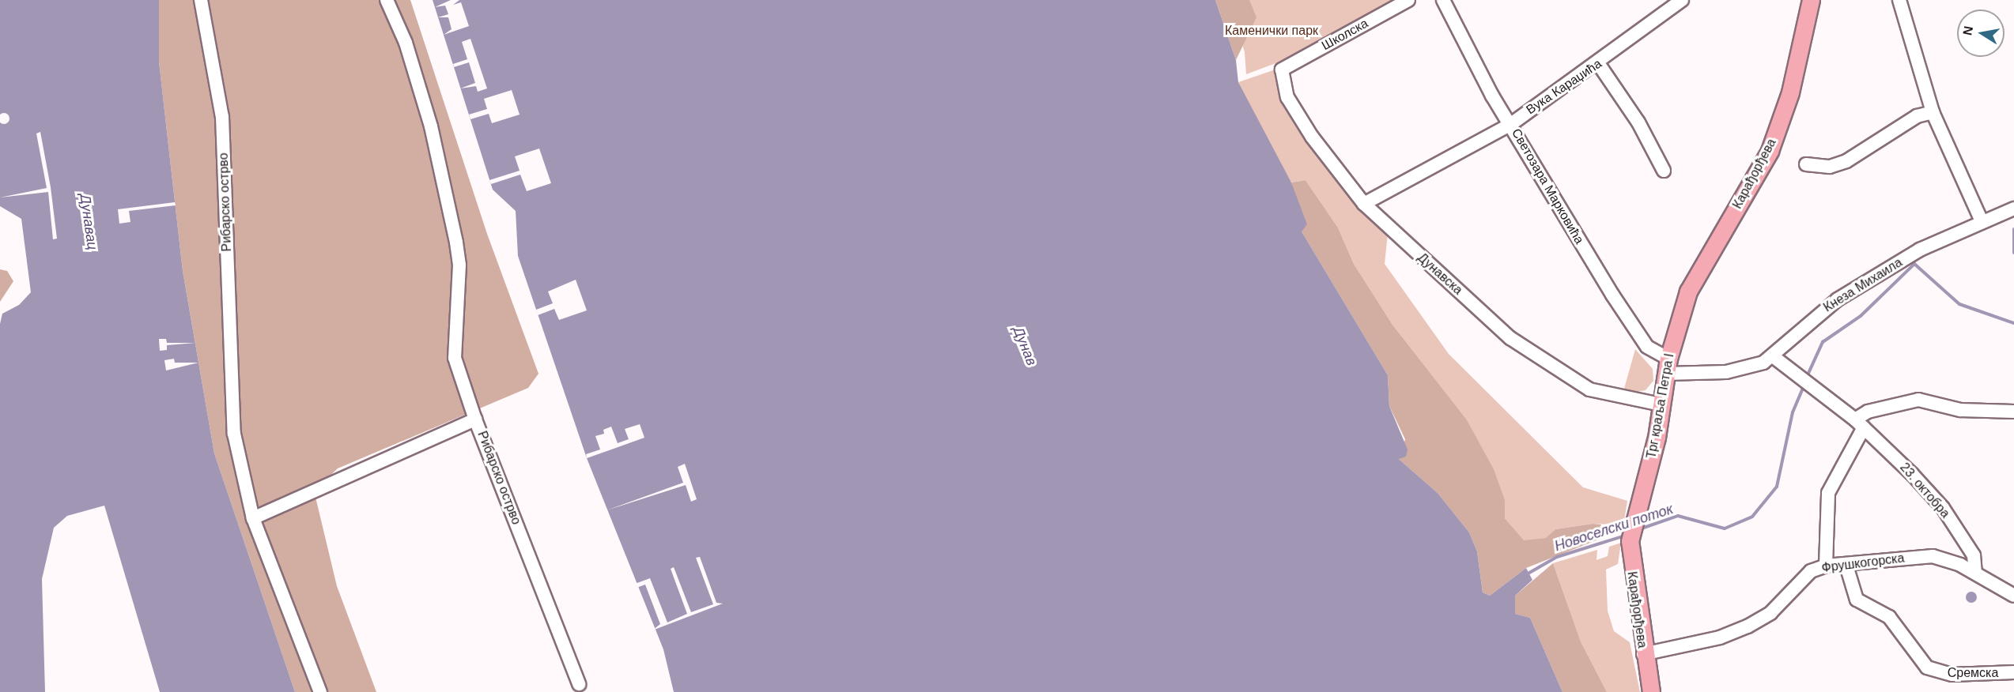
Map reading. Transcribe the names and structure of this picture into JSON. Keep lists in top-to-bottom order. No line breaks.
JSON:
{"streets":{"main road":["Карађорђева","Трг краља Петра I"],"street":["Школска","Вука Караџића","Светозара Марковића","Рибарско острво","Дунавска","Кнеза Михаила","23. октобра","Фрушкогорска","Сремска"]},"crossings":[["Школска","Дунавска"],["Вука Караџића","Светозара Марковића"],["Вука Караџића","Дунавска"],["Карађорђева","Трг краља Петра I"],["Карађорђева","Фрушкогорска"],["Светозара Марковића","Кнеза Михаила"],["Светозара Марковића","Трг краља Петра I"],["Дунавска","Трг краља Петра I"],["Кнеза Михаила","Трг краља Петра I"],["Кнеза Михаила","23. октобра"],["23. октобра","Фрушкогорска"],["Фрушкогорска","Сремска"]],"water":["Дунавац","Дунав","Новоселски поток"],"parks":["Каменички парк"],"north":"left"}
